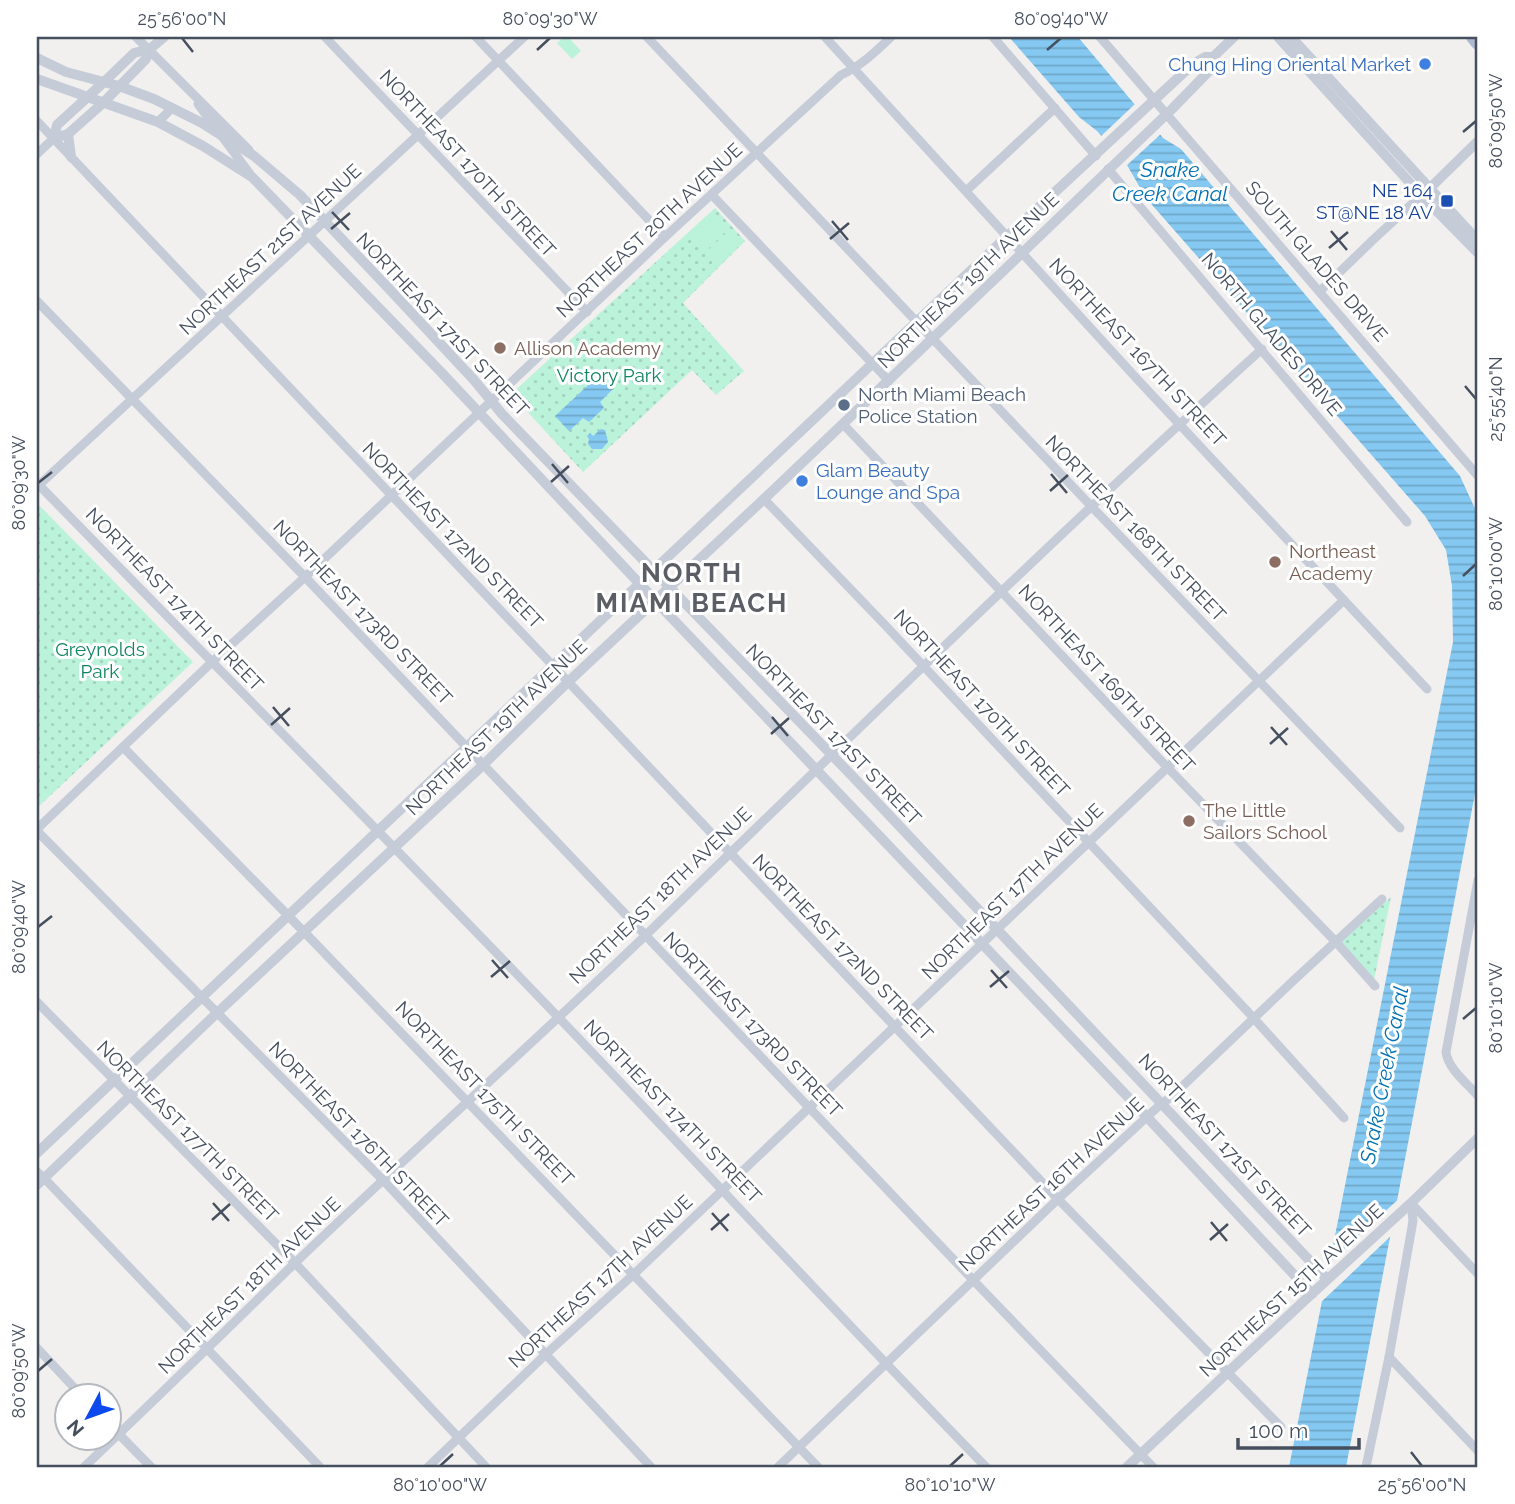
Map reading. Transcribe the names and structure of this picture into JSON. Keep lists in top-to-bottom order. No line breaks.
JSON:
{"streets":{"street":["NORTHEAST 170TH STREET","NORTHEAST 20TH AVENUE","NORTHEAST 21ST AVENUE","SOUTH GLADES DRIVE","NORTHEAST 19TH AVENUE","NORTHEAST 171ST STREET","NORTH GLADES DRIVE","NORTHEAST 167TH STREET","NORTHEAST 168TH STREET","NORTHEAST 172ND STREET","NORTHEAST 174TH STREET","NORTHEAST 173RD STREET","NORTHEAST 169TH STREET","NORTHEAST 17TH AVENUE","NORTHEAST 18TH AVENUE","NORTHEAST 175TH STREET","NORTHEAST 177TH STREET","NORTHEAST 176TH STREET","NORTHEAST 16TH AVENUE","NORTHEAST 15TH AVENUE"]},"crossings":[["NORTHEAST 170TH STREET","NORTHEAST 20TH AVENUE"],["NORTHEAST 170TH STREET","NORTHEAST 21ST AVENUE"],["NORTHEAST 170TH STREET","NORTHEAST 19TH AVENUE"],["NORTHEAST 170TH STREET","NORTHEAST 17TH AVENUE"],["NORTHEAST 170TH STREET","NORTHEAST 18TH AVENUE"],["NORTHEAST 170TH STREET","NORTHEAST 16TH AVENUE"],["NORTHEAST 20TH AVENUE","NORTHEAST 171ST STREET"],["NORTHEAST 20TH AVENUE","NORTHEAST 167TH STREET"],["NORTHEAST 20TH AVENUE","NORTHEAST 168TH STREET"],["NORTHEAST 20TH AVENUE","NORTHEAST 172ND STREET"],["NORTHEAST 20TH AVENUE","NORTHEAST 174TH STREET"],["NORTHEAST 20TH AVENUE","NORTHEAST 173RD STREET"],["NORTHEAST 20TH AVENUE","NORTHEAST 175TH STREET"],["NORTHEAST 20TH AVENUE","NORTHEAST 176TH STREET"],["NORTHEAST 21ST AVENUE","NORTHEAST 171ST STREET"],["NORTHEAST 21ST AVENUE","NORTHEAST 172ND STREET"],["NORTHEAST 21ST AVENUE","NORTHEAST 174TH STREET"],["NORTHEAST 21ST AVENUE","NORTHEAST 173RD STREET"],["SOUTH GLADES DRIVE","NORTHEAST 19TH AVENUE"],["NORTHEAST 19TH AVENUE","NORTHEAST 171ST STREET"],["NORTHEAST 19TH AVENUE","NORTH GLADES DRIVE"],["NORTHEAST 19TH AVENUE","NORTHEAST 167TH STREET"],["NORTHEAST 19TH AVENUE","NORTHEAST 168TH STREET"],["NORTHEAST 19TH AVENUE","NORTHEAST 172ND STREET"],["NORTHEAST 19TH AVENUE","NORTHEAST 174TH STREET"],["NORTHEAST 19TH AVENUE","NORTHEAST 173RD STREET"],["NORTHEAST 19TH AVENUE","NORTHEAST 169TH STREET"],["NORTHEAST 19TH AVENUE","NORTHEAST 175TH STREET"],["NORTHEAST 19TH AVENUE","NORTHEAST 177TH STREET"],["NORTHEAST 19TH AVENUE","NORTHEAST 176TH STREET"],["NORTHEAST 171ST STREET","NORTHEAST 17TH AVENUE"],["NORTHEAST 171ST STREET","NORTHEAST 18TH AVENUE"],["NORTHEAST 171ST STREET","NORTHEAST 16TH AVENUE"],["NORTHEAST 171ST STREET","NORTHEAST 15TH AVENUE"],["NORTH GLADES DRIVE","NORTHEAST 18TH AVENUE"],["NORTHEAST 167TH STREET","NORTHEAST 17TH AVENUE"],["NORTHEAST 167TH STREET","NORTHEAST 18TH AVENUE"],["NORTHEAST 168TH STREET","NORTHEAST 17TH AVENUE"],["NORTHEAST 168TH STREET","NORTHEAST 18TH AVENUE"],["NORTHEAST 172ND STREET","NORTHEAST 17TH AVENUE"],["NORTHEAST 172ND STREET","NORTHEAST 18TH AVENUE"],["NORTHEAST 172ND STREET","NORTHEAST 16TH AVENUE"],["NORTHEAST 172ND STREET","NORTHEAST 15TH AVENUE"],["NORTHEAST 174TH STREET","NORTHEAST 17TH AVENUE"],["NORTHEAST 174TH STREET","NORTHEAST 18TH AVENUE"],["NORTHEAST 174TH STREET","NORTHEAST 16TH AVENUE"],["NORTHEAST 173RD STREET","NORTHEAST 17TH AVENUE"],["NORTHEAST 173RD STREET","NORTHEAST 18TH AVENUE"],["NORTHEAST 173RD STREET","NORTHEAST 16TH AVENUE"],["NORTHEAST 173RD STREET","NORTHEAST 15TH AVENUE"],["NORTHEAST 169TH STREET","NORTHEAST 17TH AVENUE"],["NORTHEAST 169TH STREET","NORTHEAST 18TH AVENUE"],["NORTHEAST 169TH STREET","NORTHEAST 16TH AVENUE"],["NORTHEAST 17TH AVENUE","NORTHEAST 175TH STREET"],["NORTHEAST 17TH AVENUE","NORTHEAST 177TH STREET"],["NORTHEAST 17TH AVENUE","NORTHEAST 176TH STREET"],["NORTHEAST 18TH AVENUE","NORTHEAST 175TH STREET"],["NORTHEAST 18TH AVENUE","NORTHEAST 177TH STREET"],["NORTHEAST 18TH AVENUE","NORTHEAST 176TH STREET"],["NORTHEAST 175TH STREET","NORTHEAST 16TH AVENUE"]],"districts":["NORTH MIAMI BEACH"],"water":["Snake Creek Canal"],"parks":["Victory Park","Greynolds Park"],"places":{"other":["Chung Hing Oriental Market","Allison Academy","North Miami Beach Police Station","Glam Beauty Lounge and Spa","Northeast Academy","The Little Sailors School"],"transit":["NE 164 ST@NE 18 AV"]},"scale_bar":"100 m","north":"bottom left","coordinates":["25°56'00\"N","80°09'30\"W","80°09'40\"W","80°09'50\"W","25°55'40\"N","80°10'00\"W","80°10'10\"W"]}
